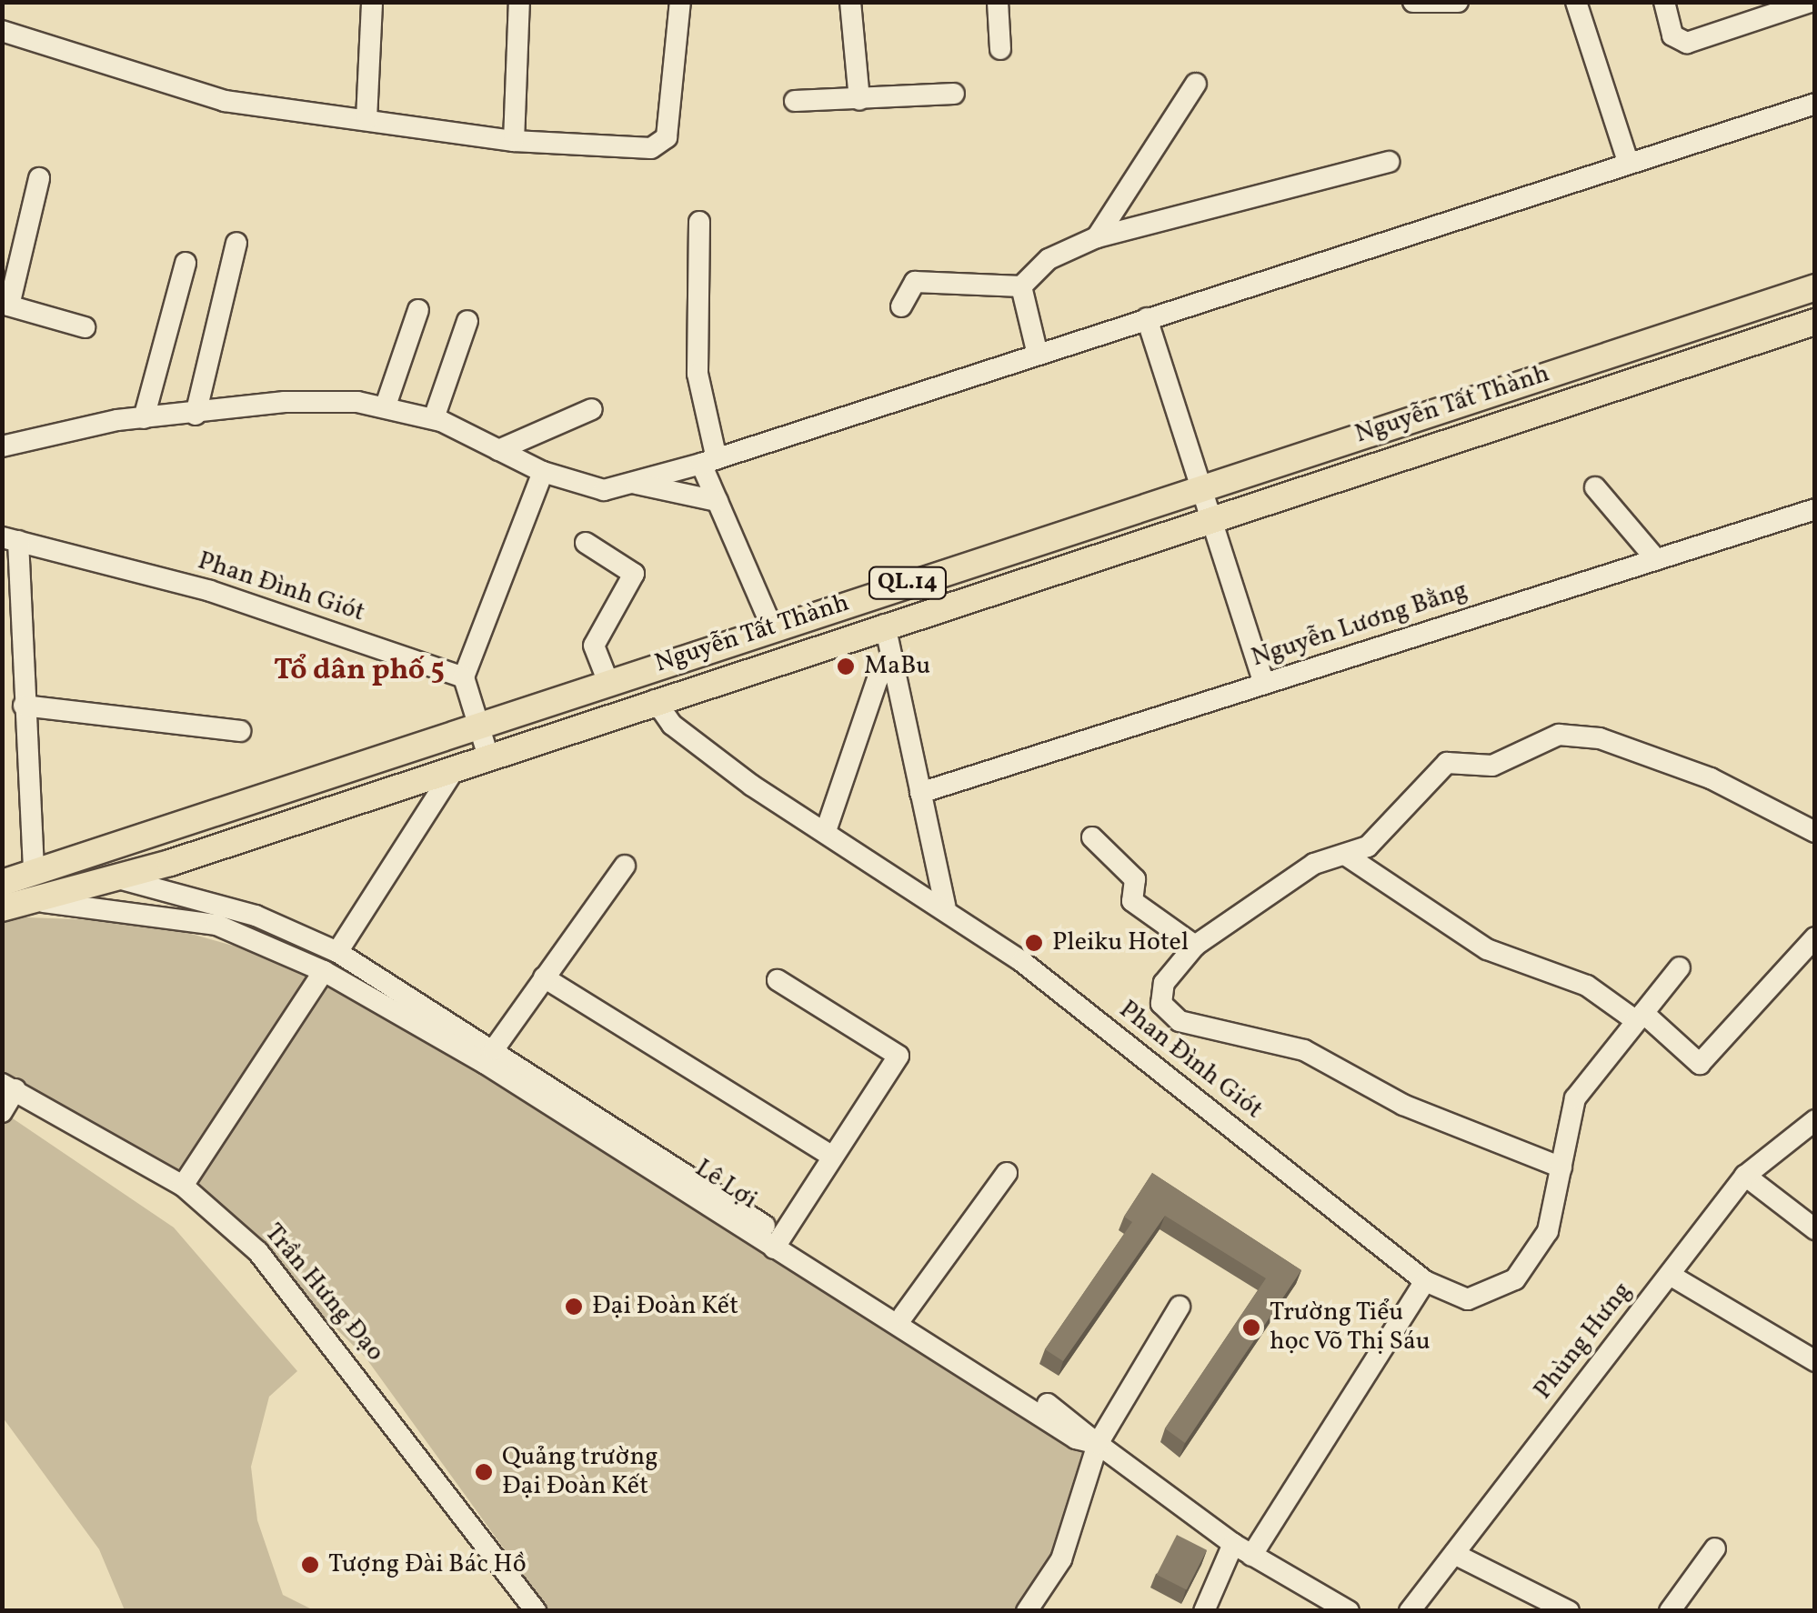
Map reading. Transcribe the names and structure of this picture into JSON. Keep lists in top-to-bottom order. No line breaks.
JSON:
{"streets":{"main road":["Nguyễn Tất Thành","QL.14"],"street":["Phan Đình Giót","Nguyễn Lương Bằng","Lê Lợi","Trần Hưng Đạo","Phùng Hưng"]},"crossings":[["Nguyễn Tất Thành","Phan Đình Giót"],["Nguyễn Tất Thành","Lê Lợi"]],"districts":["Tổ dân phố 5"],"places":["MaBu","Pleiku Hotel","Đại Đoàn Kết","Trường Tiểu học Võ Thị Sáu","Quảng trường Đại Đoàn Kết","Tượng Đài Bác Hồ"]}
